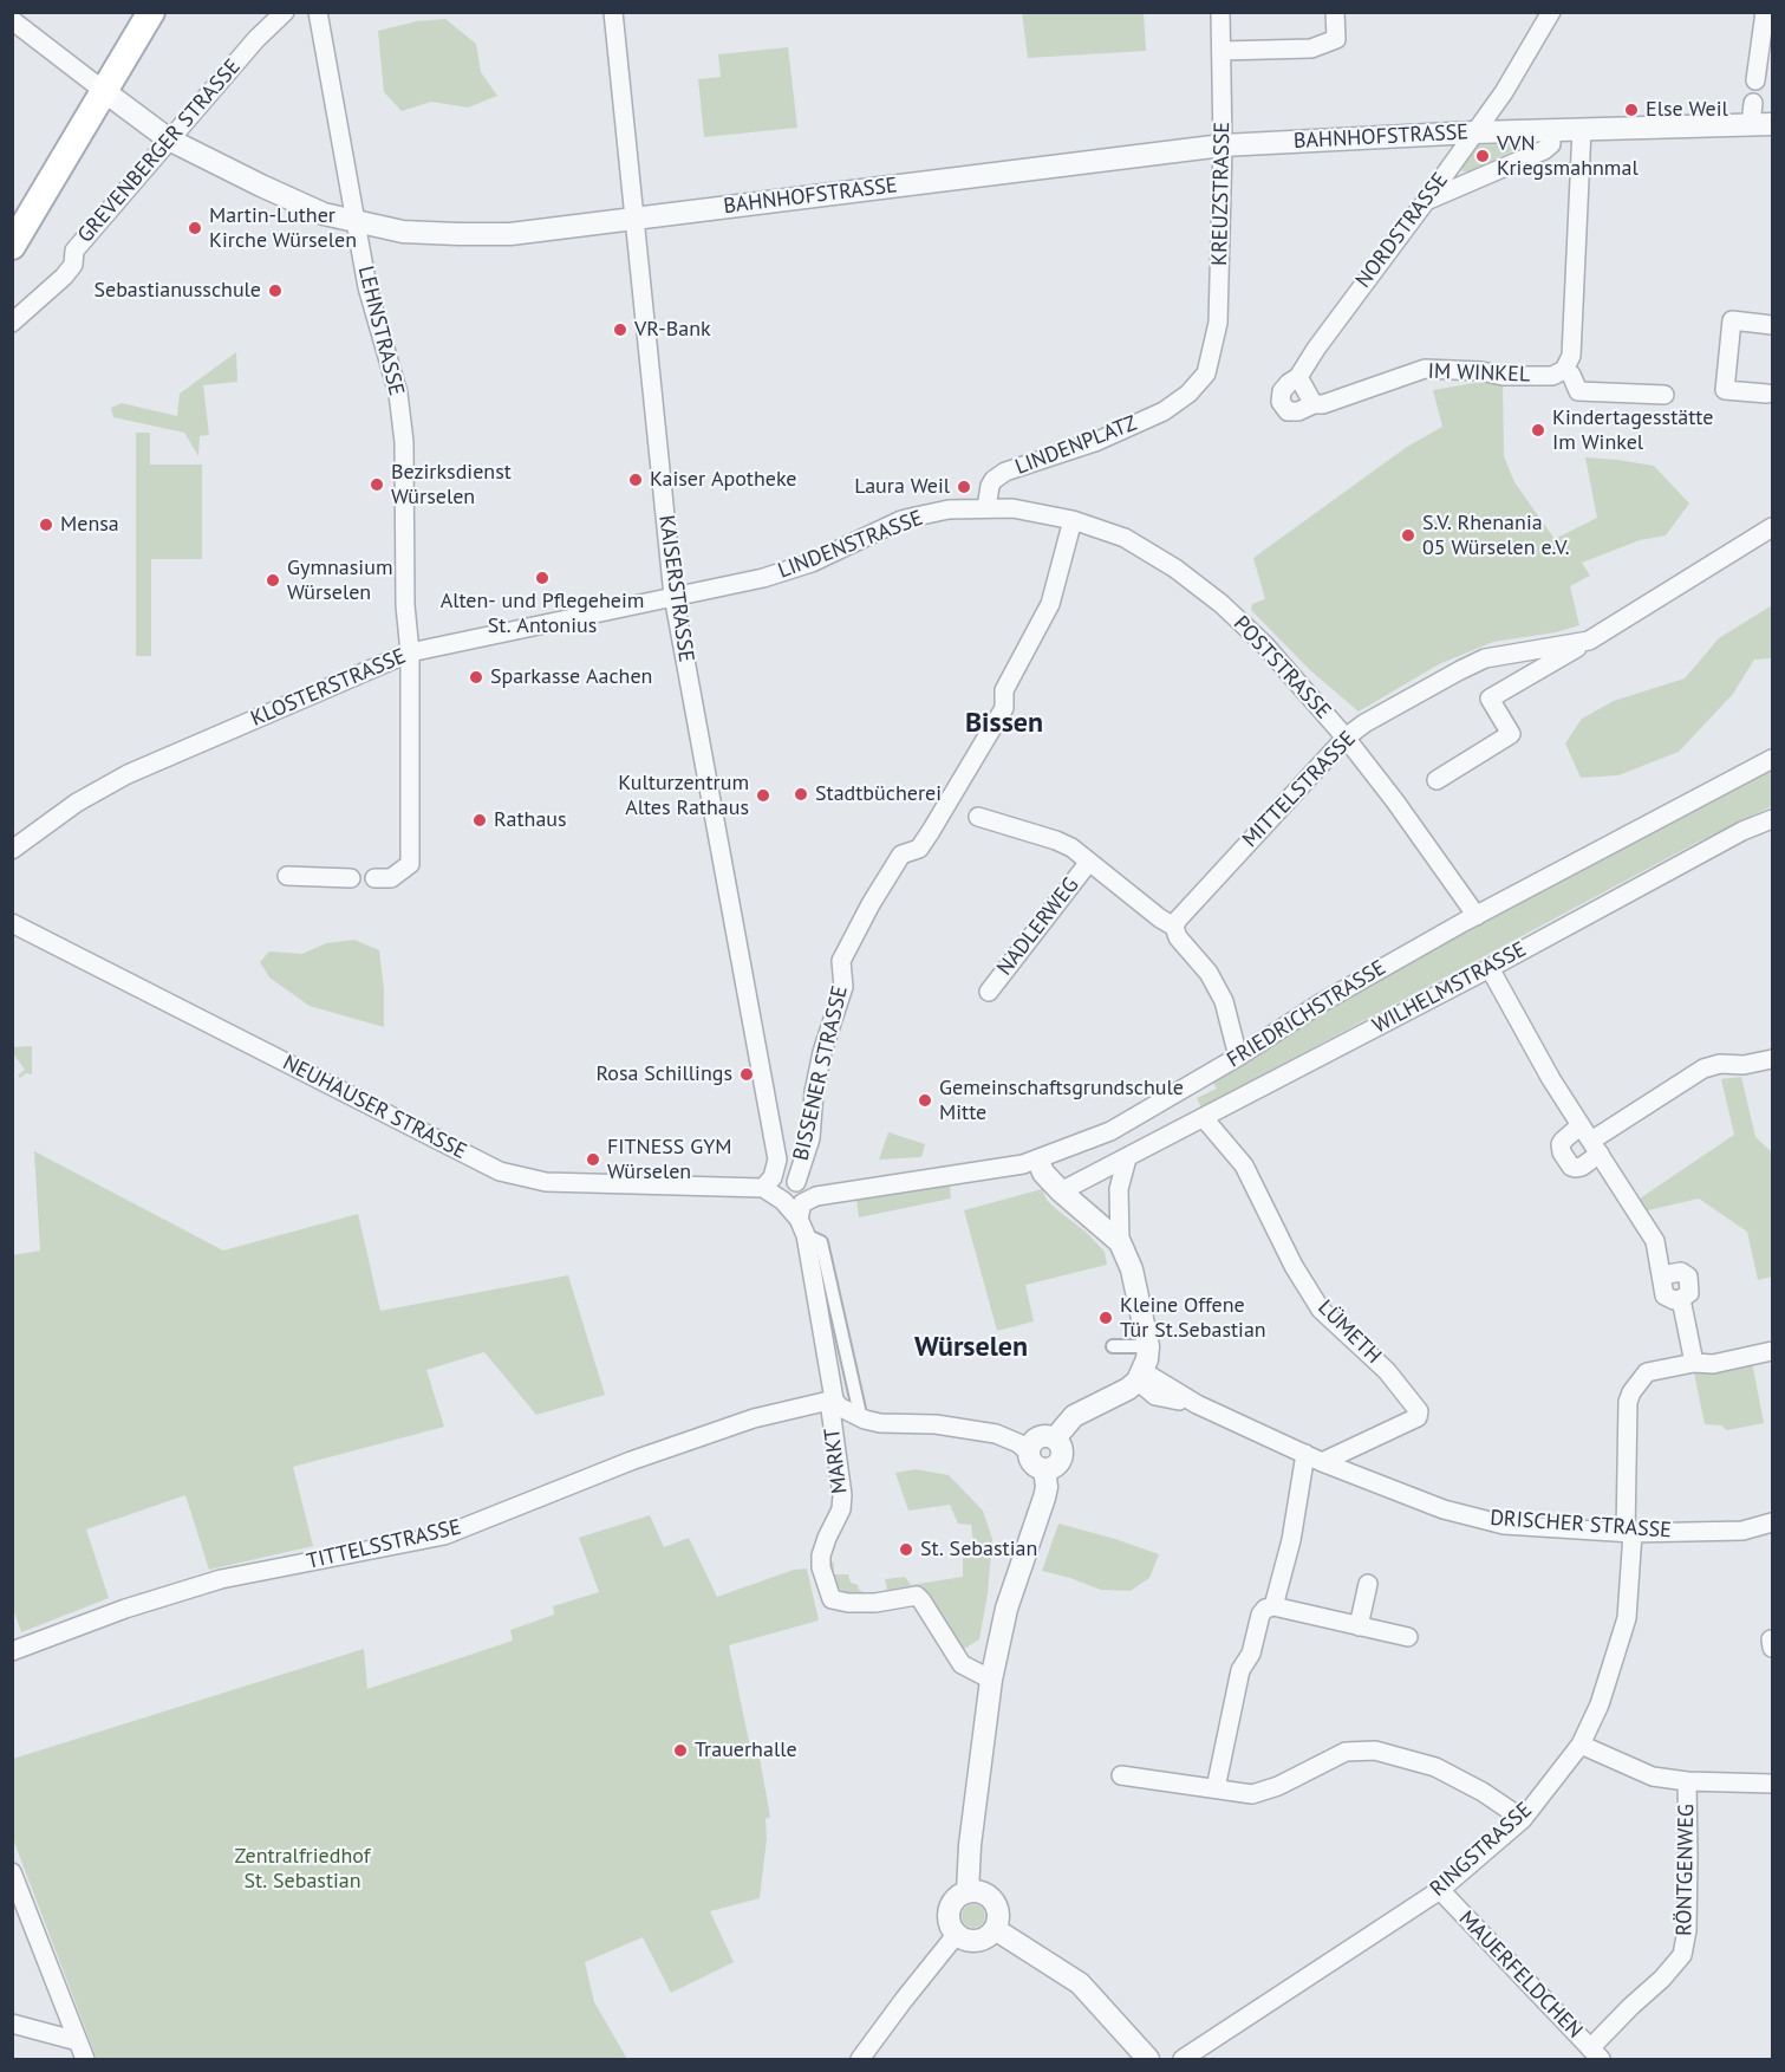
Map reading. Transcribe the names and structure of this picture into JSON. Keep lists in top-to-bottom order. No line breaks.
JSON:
{"streets":{"street":["BAHNHOFSTRASSE","GREVENBERGER STRASSE","KREUZSTRASSE","NORDSTRASSE","LEHNSTRASSE","IM WINKEL","LINDENPLATZ","LINDENSTRASSE","KAISERSTRASSE","POSTSTRASSE","KLOSTERSTRASSE","MITTELSTRASSE","NADLERWEG","WILHELMSTRASSE","FRIEDRICHSTRASSE","BISSENER STRASSE","NEUHAUSER STRASSE","LÜMETH","MARKT","DRISCHER STRASSE","TITTELSSTRASSE","RINGSTRASSE","RÖNTGENWEG","MAUERFELDCHEN"]},"crossings":[["BAHNHOFSTRASSE","GREVENBERGER STRASSE"],["BAHNHOFSTRASSE","KREUZSTRASSE"],["BAHNHOFSTRASSE","NORDSTRASSE"],["BAHNHOFSTRASSE","LEHNSTRASSE"],["BAHNHOFSTRASSE","KAISERSTRASSE"],["KREUZSTRASSE","LINDENPLATZ"],["NORDSTRASSE","IM WINKEL"],["LEHNSTRASSE","KLOSTERSTRASSE"],["LINDENPLATZ","LINDENSTRASSE"],["LINDENPLATZ","POSTSTRASSE"],["LINDENPLATZ","BISSENER STRASSE"],["LINDENSTRASSE","KAISERSTRASSE"],["LINDENSTRASSE","KLOSTERSTRASSE"],["KAISERSTRASSE","KLOSTERSTRASSE"],["KAISERSTRASSE","FRIEDRICHSTRASSE"],["KAISERSTRASSE","BISSENER STRASSE"],["POSTSTRASSE","MITTELSTRASSE"],["POSTSTRASSE","FRIEDRICHSTRASSE"],["MITTELSTRASSE","NADLERWEG"],["WILHELMSTRASSE","LÜMETH"],["NEUHAUSER STRASSE","MARKT"],["LÜMETH","DRISCHER STRASSE"],["MARKT","TITTELSSTRASSE"],["DRISCHER STRASSE","RINGSTRASSE"],["RINGSTRASSE","MAUERFELDCHEN"],["RÖNTGENWEG","MAUERFELDCHEN"]],"districts":["Bissen","Würselen"],"parks":["Zentralfriedhof St. Sebastian"],"places":["Else Weil","VVN Kriegsmahnmal","Martin-Luther Kirche Würselen","Sebastianusschule","VR-Bank","Kindertagesstätte Im Winkel","Kaiser Apotheke","Bezirksdienst Würselen","Laura Weil","Mensa","S.V. Rhenania 05 Würselen e.V.","Alten- und Pflegeheim St. Antonius","Gymnasium Würselen","Sparkasse Aachen","Stadtbücherei","Kulturzentrum Altes Rathaus","Rathaus","Rosa Schillings","Gemeinschaftsgrundschule Mitte","FITNESS GYM Würselen","Kleine Offene Tür St.Sebastian","St. Sebastian","Trauerhalle"]}
